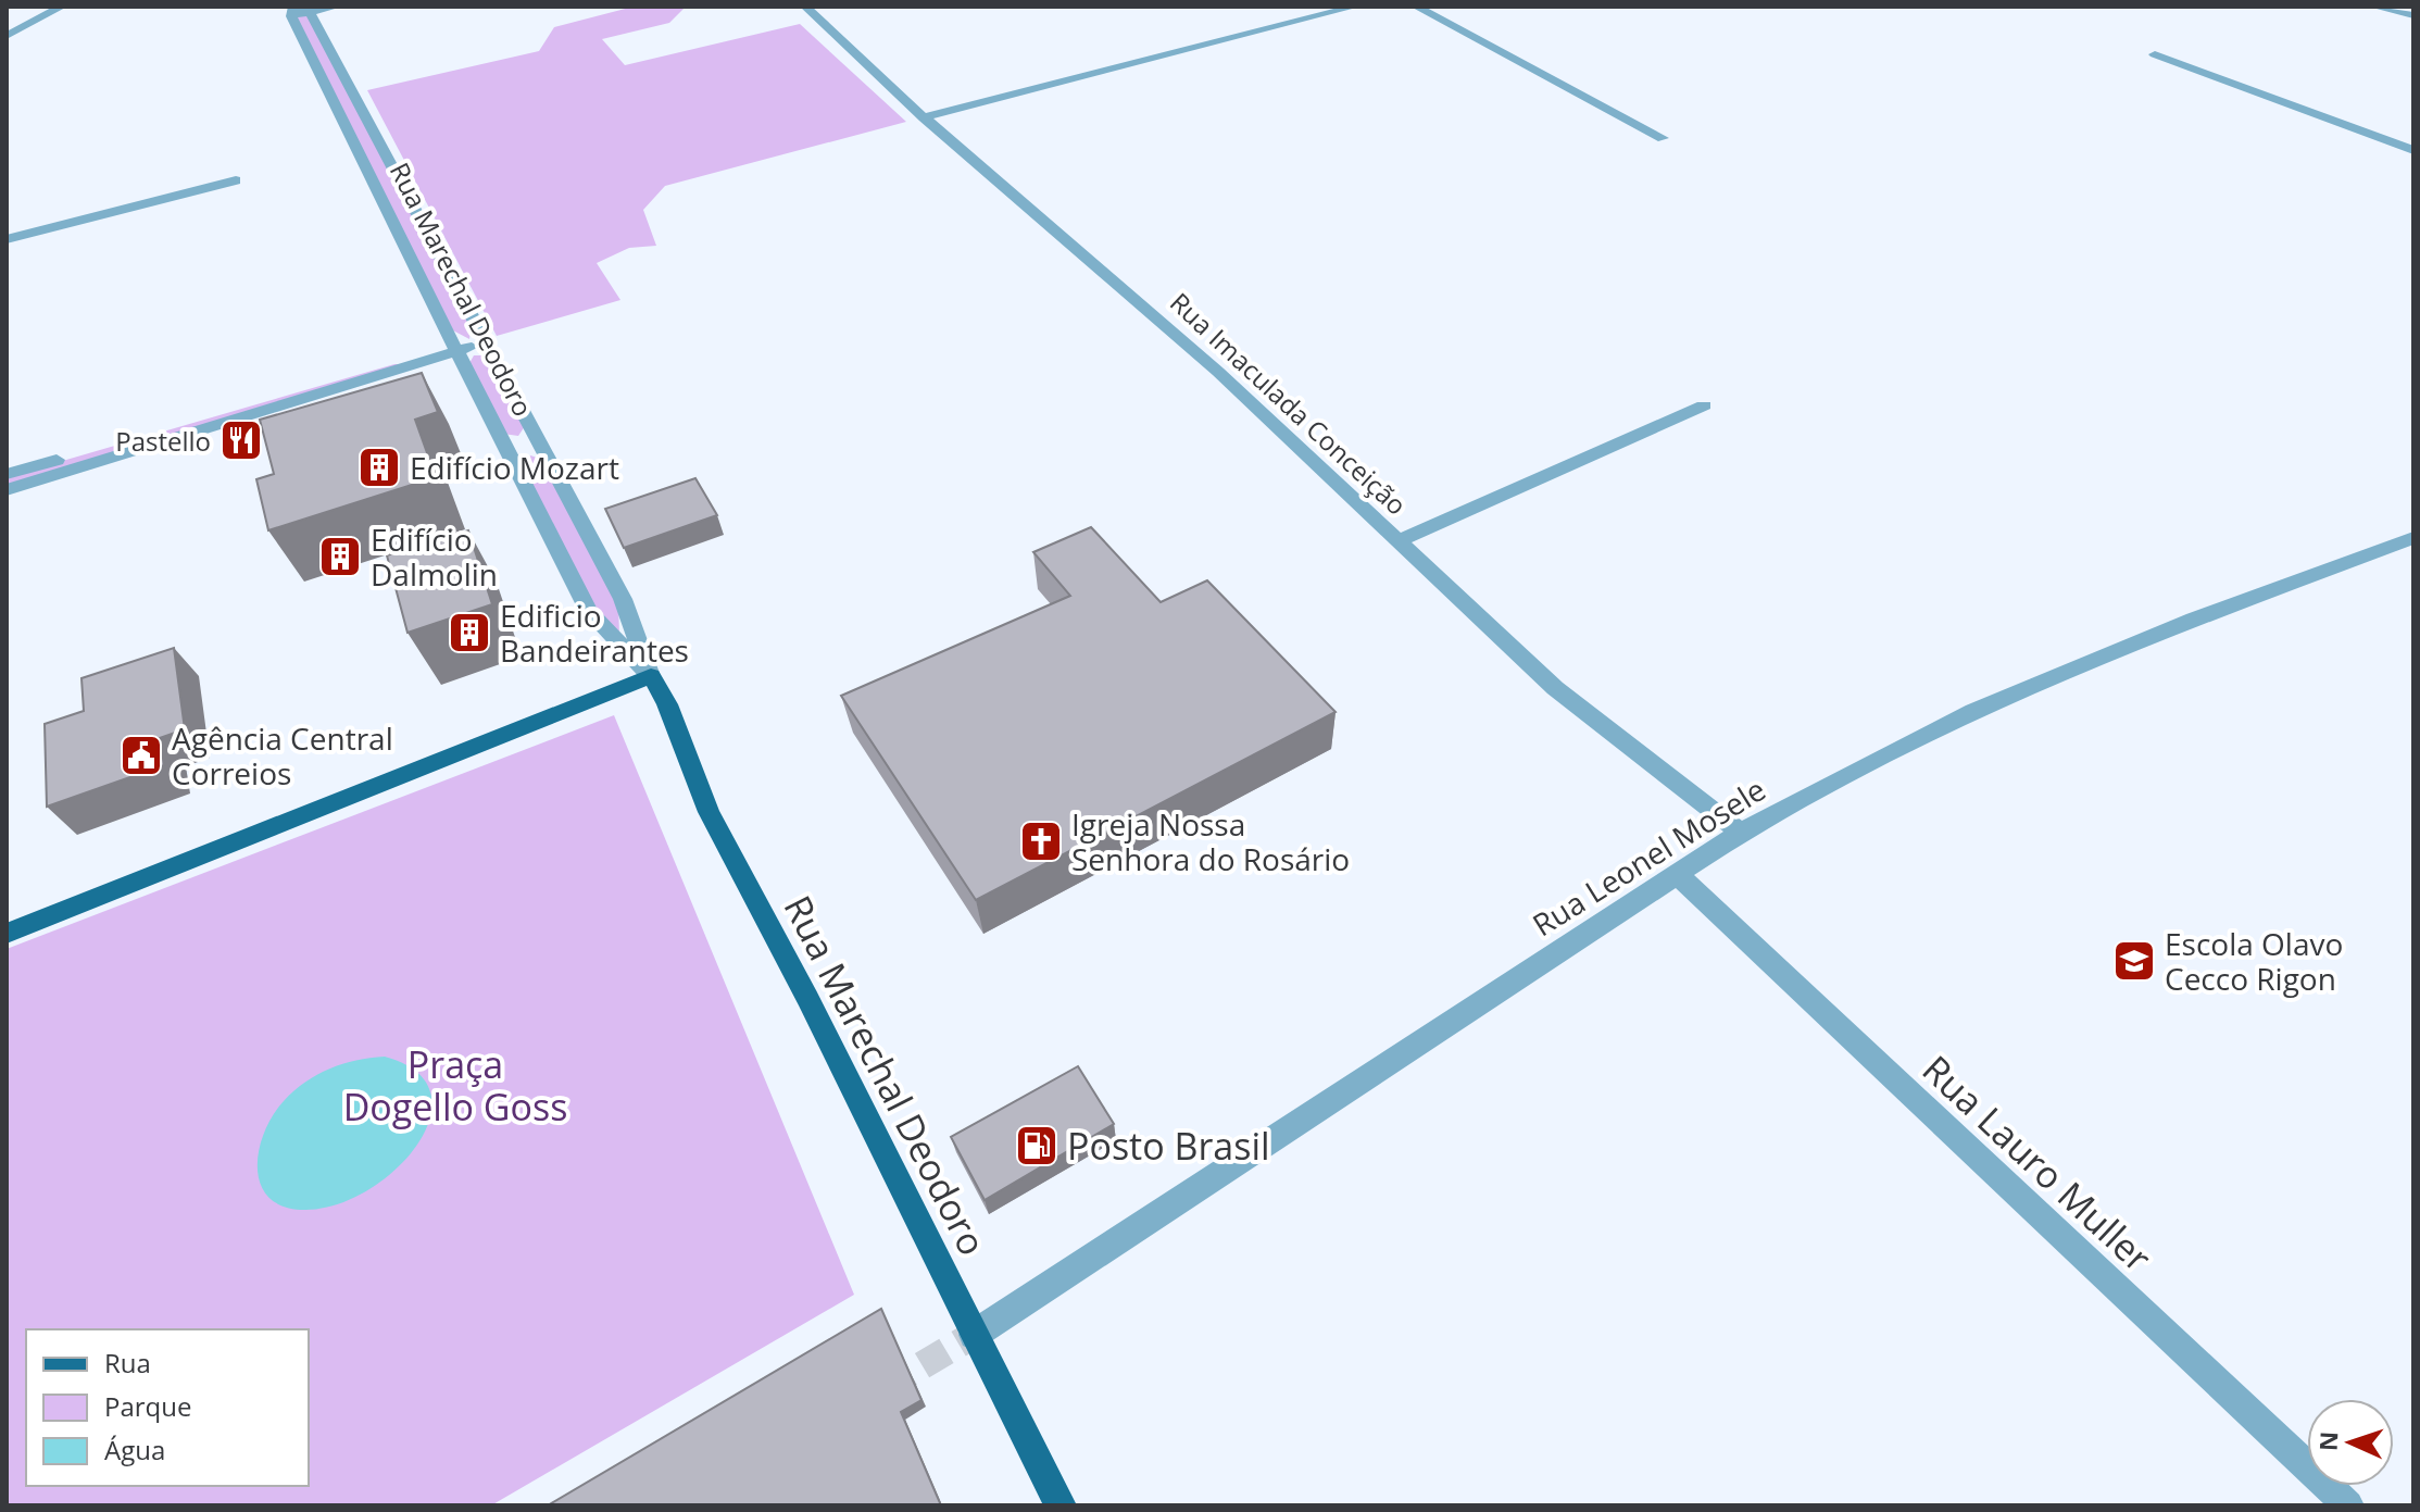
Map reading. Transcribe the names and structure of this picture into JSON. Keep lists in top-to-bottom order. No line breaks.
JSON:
{"streets":{"main road":["Rua Marechal Deodoro"],"street":["Rua Imaculada Conceição","Rua Leonel Mosele","Rua Lauro Muller"]},"crossings":[["Rua Marechal Deodoro","Rua Leonel Mosele"],["Rua Imaculada Conceição","Rua Leonel Mosele"],["Rua Leonel Mosele","Rua Lauro Muller"]],"parks":["Praça Dogello Goss"],"places":{"restaurant":["Pastello"],"building":["Edifício Mozart","Edifício Dalmolin","Edificio Bandeirantes"],"public building":["Agência Central Correios"],"church":["Igreja Nossa Senhora do Rosário"],"school or university":["Escola Olavo Cecco Rigon"],"fuel station":["Posto Brasil"]},"legend":["Rua","Parque","Água"],"north":"left"}
